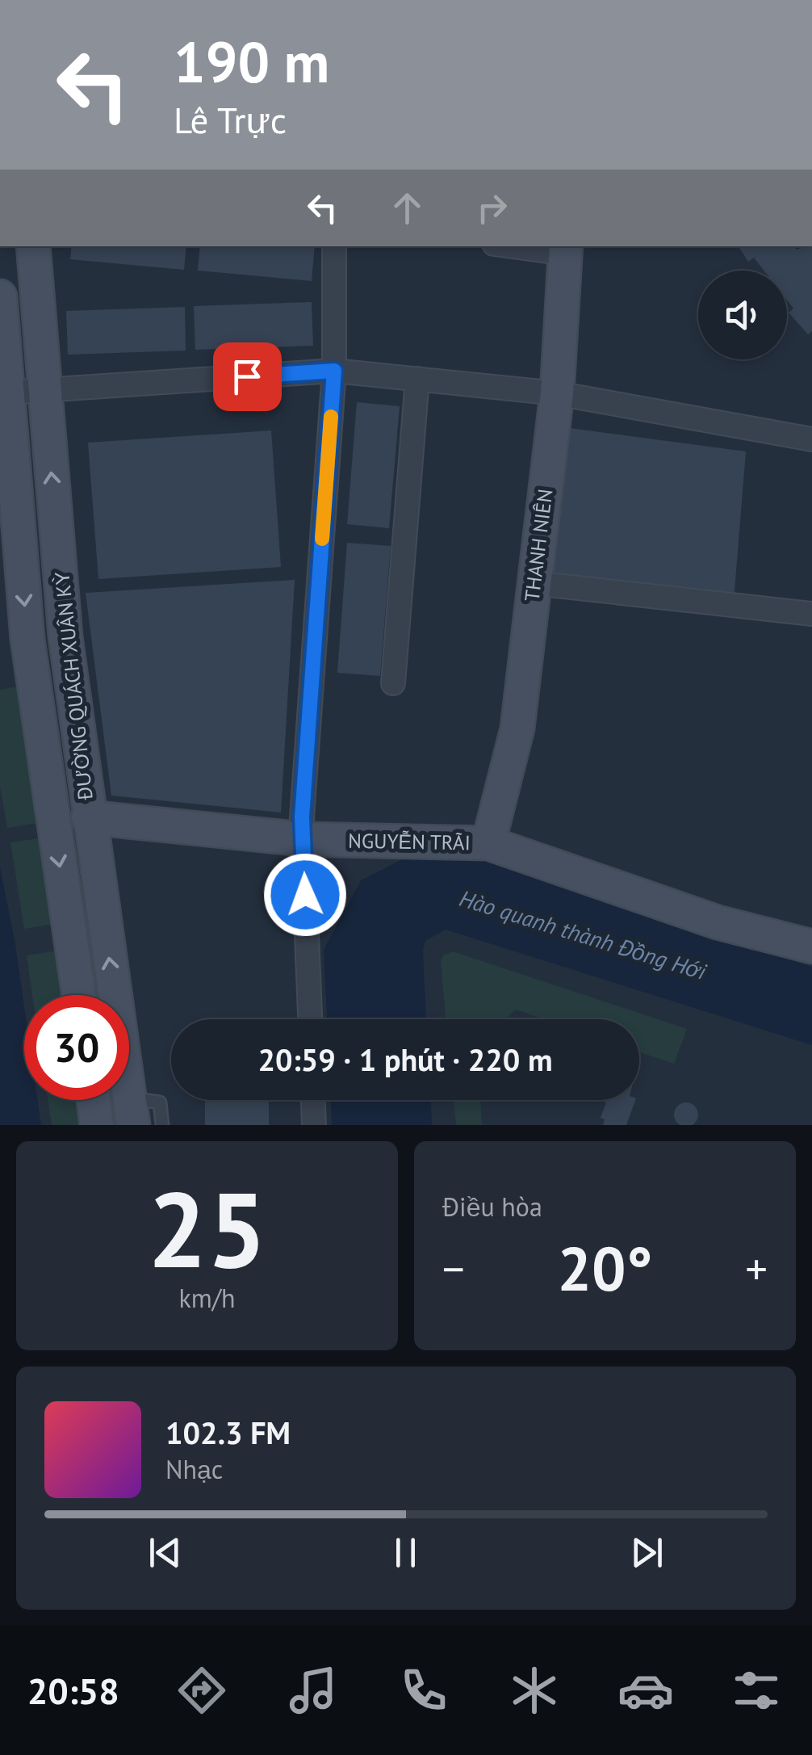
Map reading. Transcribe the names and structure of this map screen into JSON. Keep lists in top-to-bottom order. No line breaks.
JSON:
{"streets":{"main road":["THANH NIÊN","ĐƯỜNG QUÁCH XUÂN KỲ","NGUYỄN TRÃI"]},"crossings":[["THANH NIÊN","NGUYỄN TRÃI"],["ĐƯỜNG QUÁCH XUÂN KỲ","NGUYỄN TRÃI"]],"water":["Hào quanh thành Đồng Hới"],"page":{"turn":["190 m","Lê Trực"],"limit":"30","trip":"20:59 · 1 phút · 220 m","tile":[["25","km/h"],"Điều hòa"],"heat":["−","20°","+"],"song":["102.3 FM","Nhạc"],"tabs":"20:58"}}
